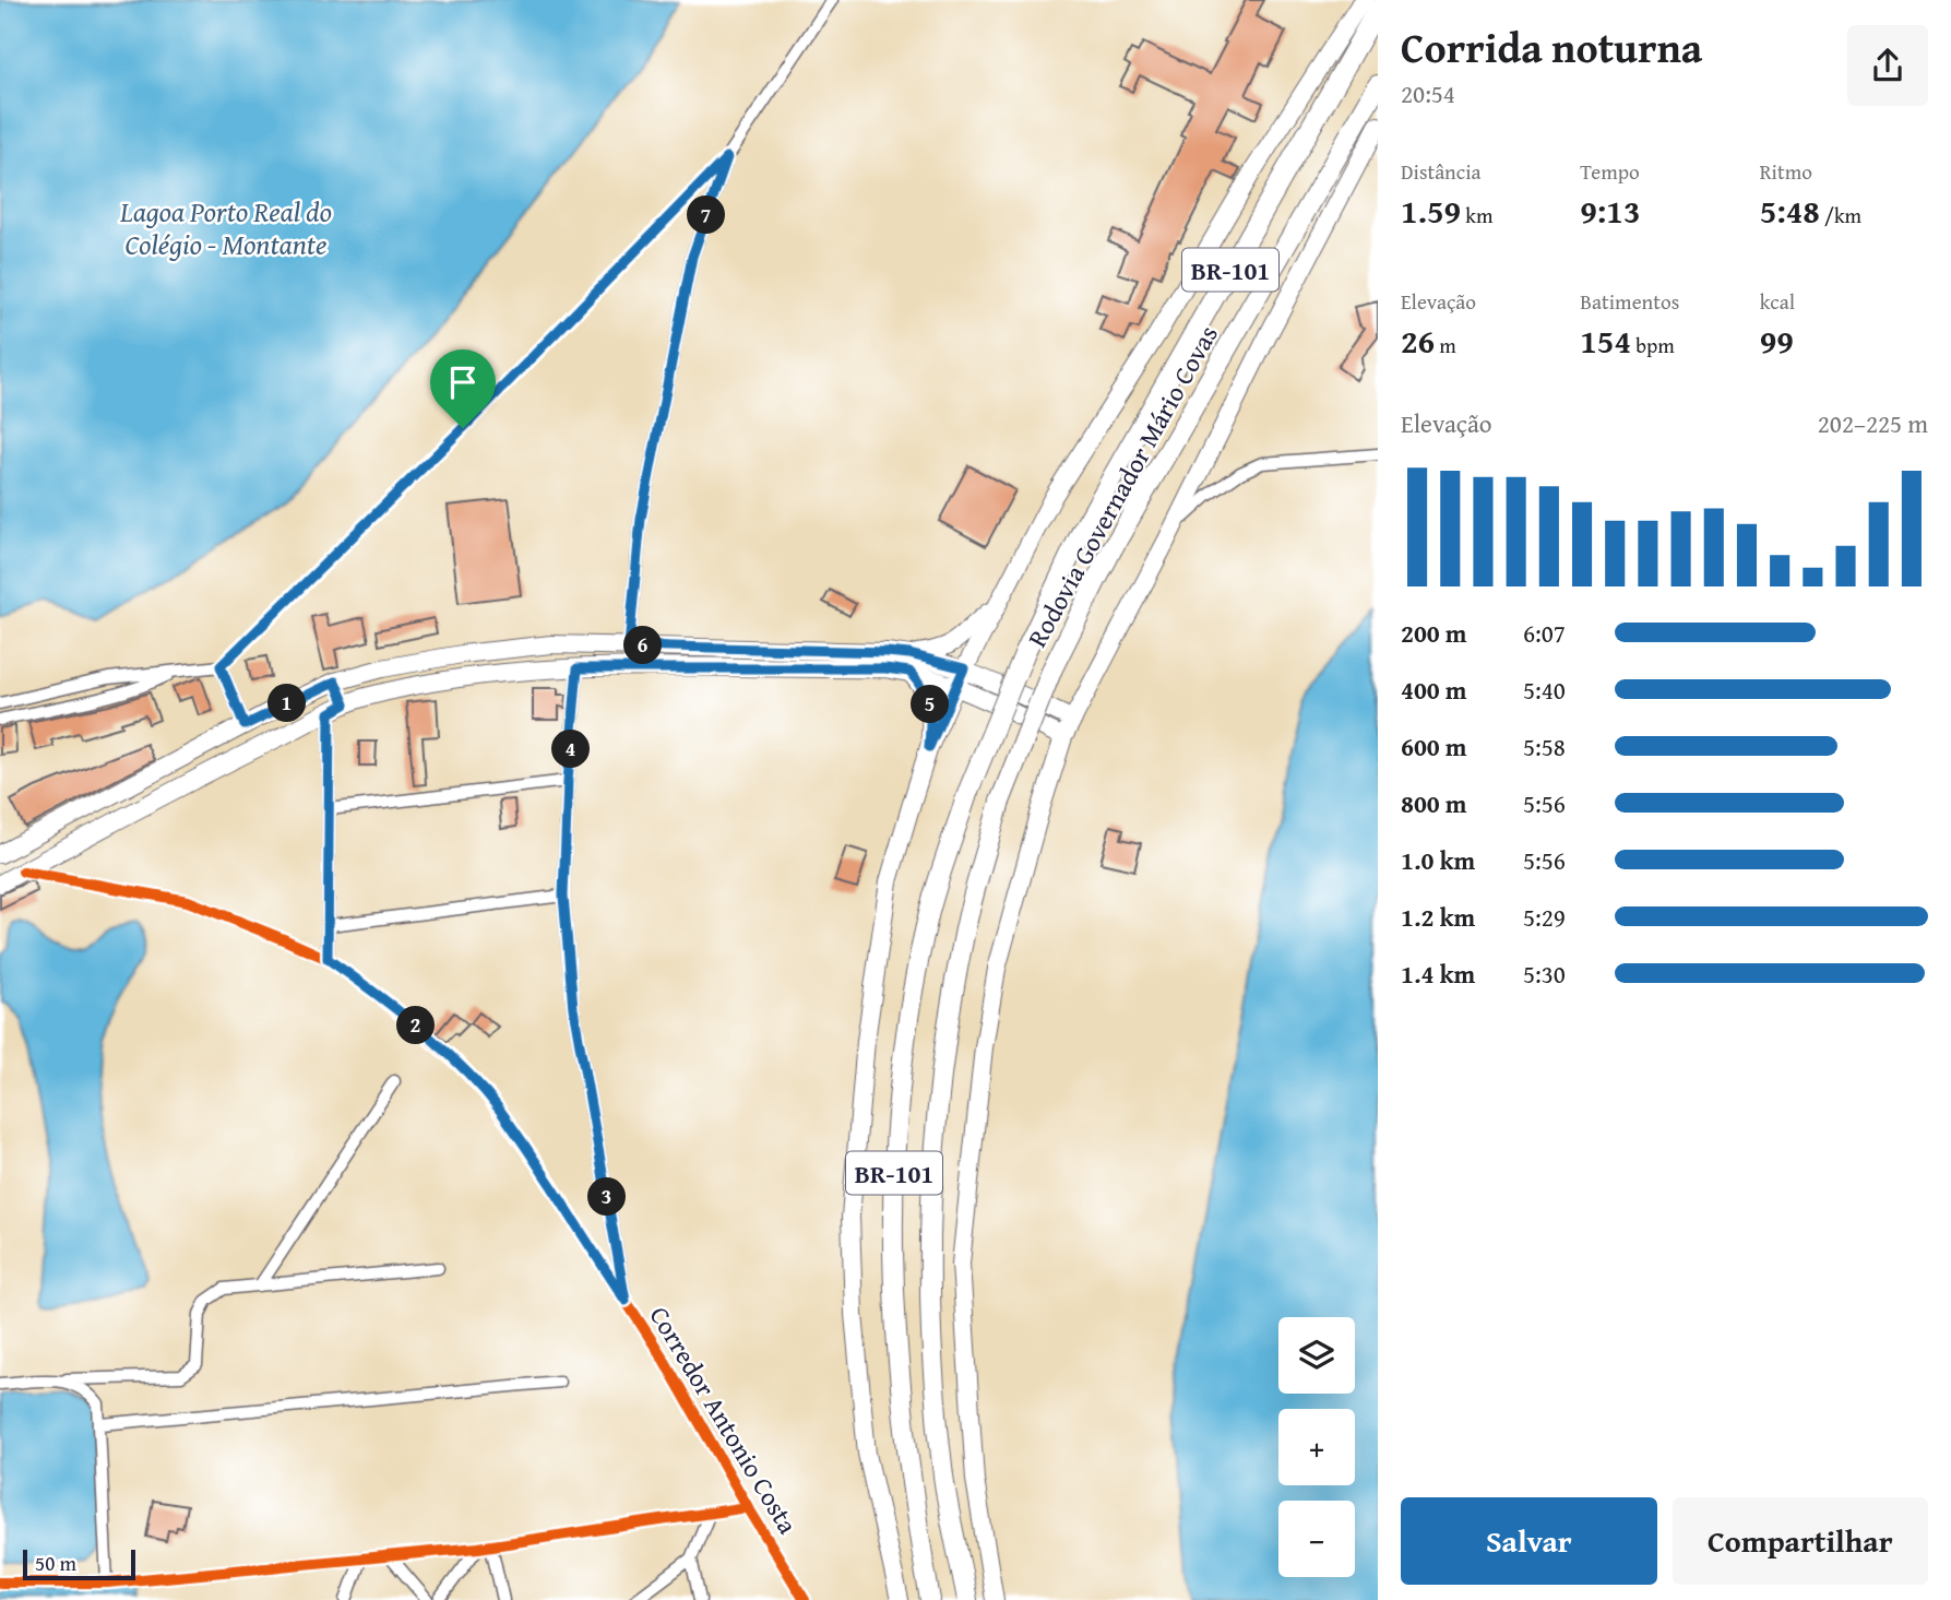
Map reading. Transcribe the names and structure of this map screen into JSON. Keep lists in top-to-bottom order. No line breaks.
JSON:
{"streets":{"highway":["BR-101","Rodovia Governador Mário Covas"],"street":["Corredor Antonio Costa"]},"water":["Lagoa Porto Real do Colégio - Montante"],"scale_bar":"50 m","page":{"heading":["Corrida noturna","20:54"],"stats":[["Distância","1.59 km"],["Tempo","9:13"],["Ritmo","5:48 /km"],["Elevação","26 m"],["Batimentos","154 bpm"],["kcal","99"]],"pins":["7","6","1","5","4","2","3"],"chart":["Elevação","202–225 m"],"list":[{"name":"200 m","note":"6:07"},{"name":"400 m","note":"5:40"},{"name":"600 m","note":"5:58"},{"name":"800 m","note":"5:56"},{"name":"1.0 km","note":"5:56"},{"name":"1.2 km","note":"5:29"},{"name":"1.4 km","note":"5:30"}],"map_buttons":["+","−"],"buttons":["Salvar","Compartilhar"],"scale":"50 m"}}
